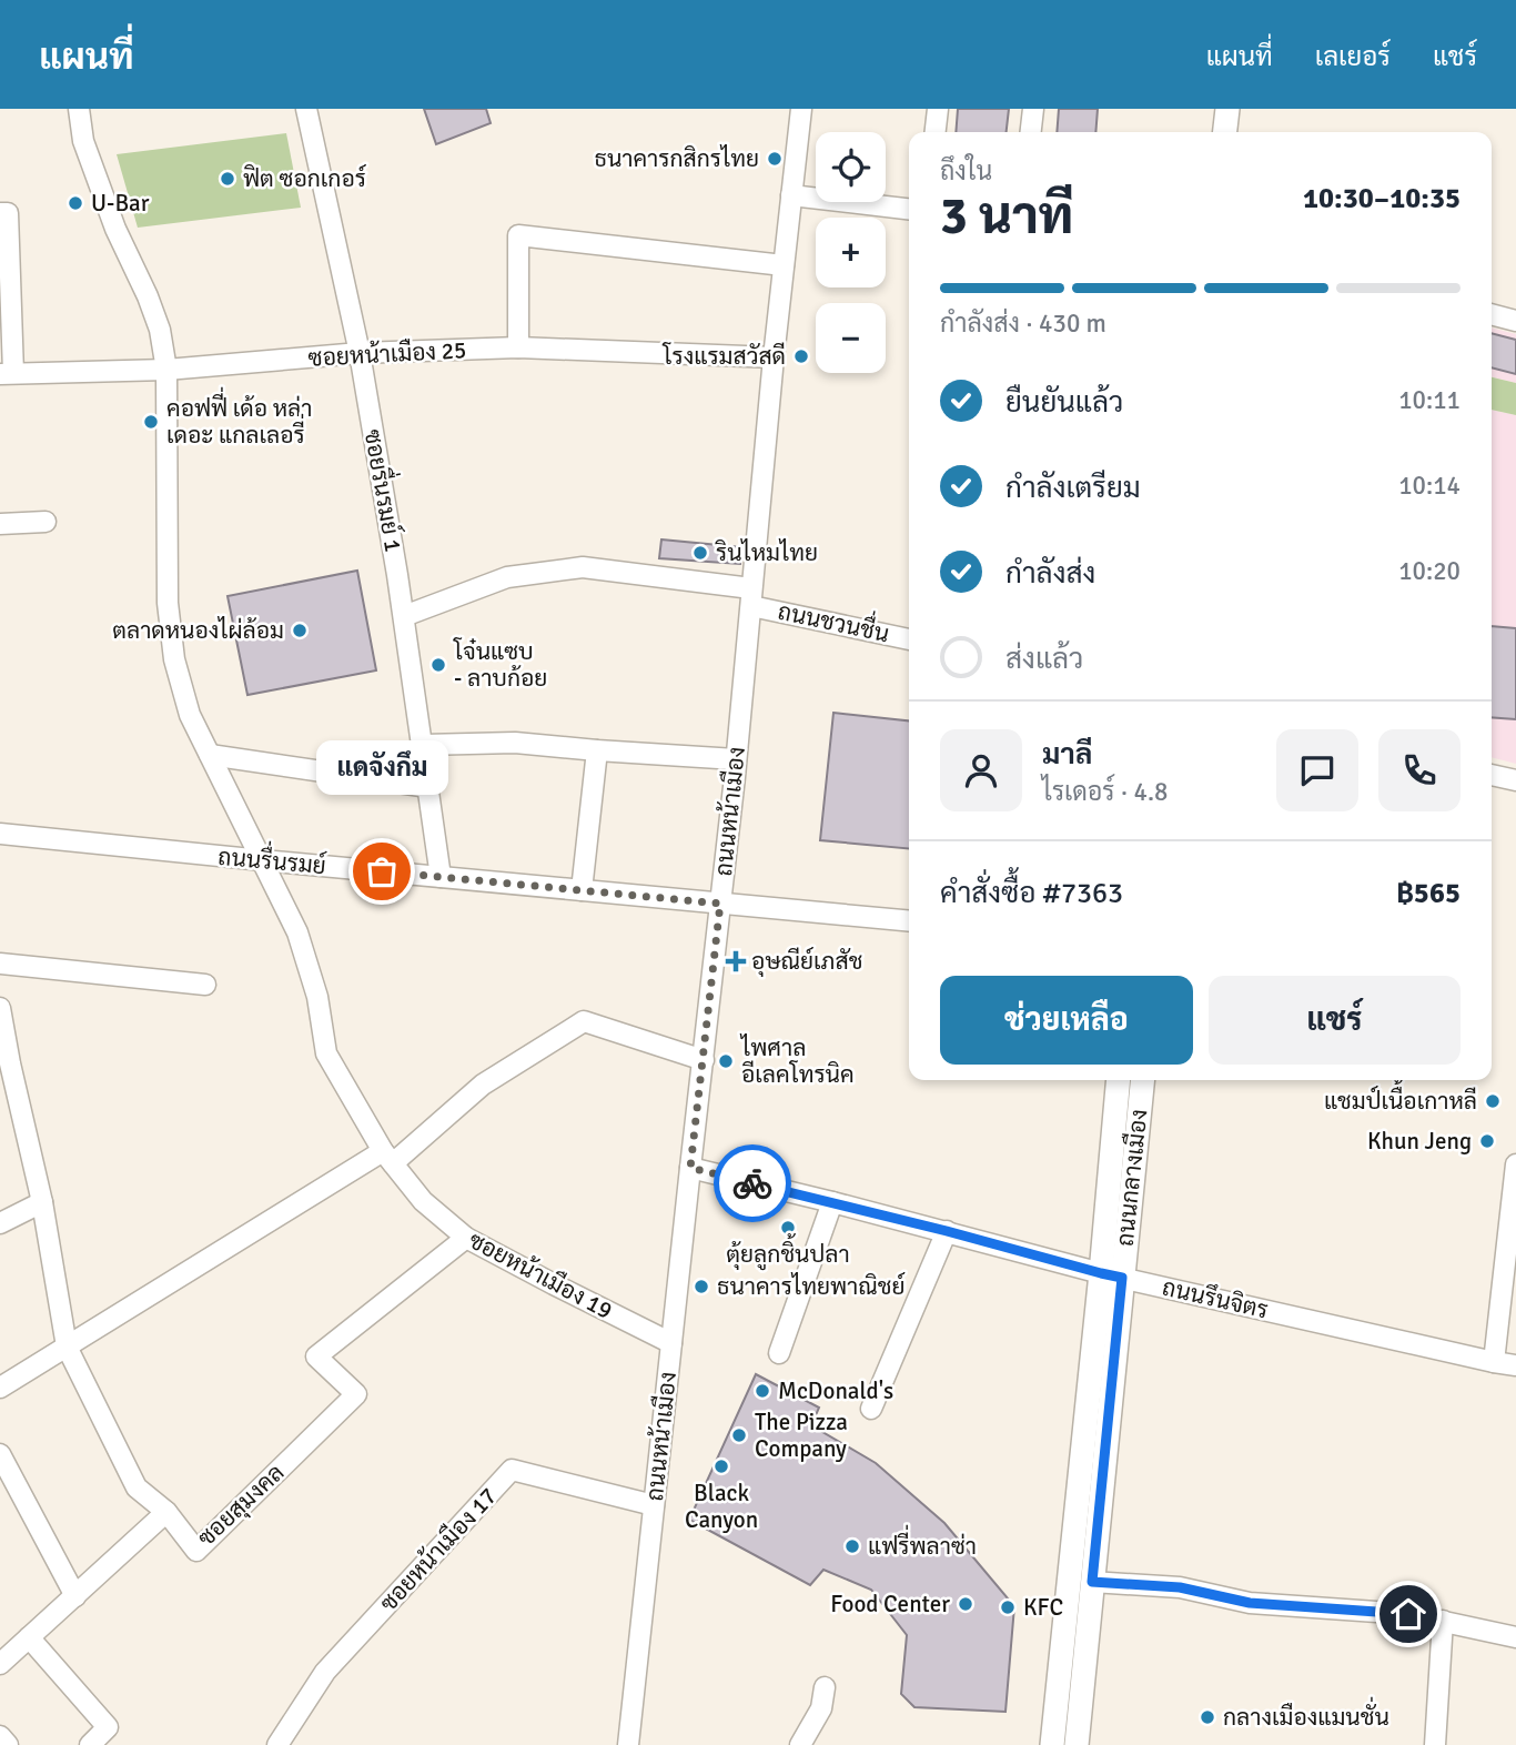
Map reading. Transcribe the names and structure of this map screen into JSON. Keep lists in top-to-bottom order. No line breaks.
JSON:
{"streets":{"main road":["ถนนกลางเมือง"],"street":["ซอยหน้าเมือง 25","ซอยรื่นรมย์ 1","ถนนชวนชื่น","ถนนหน้าเมือง","ถนนรื่นรมย์","ซอยหน้าเมือง 19","ถนนรึนจิตร","ซอยสุมงคล","ซอยหน้าเมือง 17"]},"crossings":[["ซอยหน้าเมือง 25","ซอยรื่นรมย์ 1"],["ซอยหน้าเมือง 25","ถนนหน้าเมือง"],["ซอยหน้าเมือง 25","ซอยหน้าเมือง 19"],["ซอยรื่นรมย์ 1","ถนนชวนชื่น"],["ซอยรื่นรมย์ 1","ถนนรื่นรมย์"],["ถนนชวนชื่น","ถนนหน้าเมือง"],["ถนนหน้าเมือง","ถนนรื่นรมย์"],["ถนนหน้าเมือง","ซอยหน้าเมือง 19"],["ถนนหน้าเมือง","ถนนรึนจิตร"],["ถนนหน้าเมือง","ซอยหน้าเมือง 17"],["ถนนรื่นรมย์","ซอยหน้าเมือง 19"],["ถนนกลางเมือง","ถนนรึนจิตร"],["ซอยหน้าเมือง 19","ซอยสุมงคล"]],"places":{"other":["ธนาคารกสิกรไทย","ฟิต ซอกเกอร์","U-Bar","โรงแรมสวัสดี","คอฟฟี่ เด้อ หล่า เดอะ แกลเลอรี่","รินไหมไทย","ตลาดหนองไผ่ล้อม","โจ๋นแซบ - ลาบก้อย","แดจังกึม","ไพศาล อีเลคโทรนิค","แชมป์เนื้อเกาหลี","Khun Jeng","ตุ้ยลูกชิ้นปลา","ธนาคารไทยพาณิชย์","McDonald's","The Pizza Company","Black Canyon","แฟรี่พลาซ่า","Food Center","KFC","กลางเมืองแมนชั่น"],"health":["อุษณีย์เภสัช"]},"page":{"header":"แผนที่","nav":["แผนที่","เลเยอร์","แชร์"],"map_buttons":["+","−"],"heading":["3 นาที","ถึงใน","10:30–10:35"],"panel":["มาลี","ไรเดอร์ · 4.8","คำสั่งซื้อ #7363","฿565"],"bar":"กำลังส่ง · 430 m","list":[["ยืนยันแล้ว","10:11"],["กำลังเตรียม","10:14"],["กำลังส่ง","10:20"],"ส่งแล้ว"],"bubble":"แดจังกึม","buttons":["ช่วยเหลือ","แชร์"]}}
